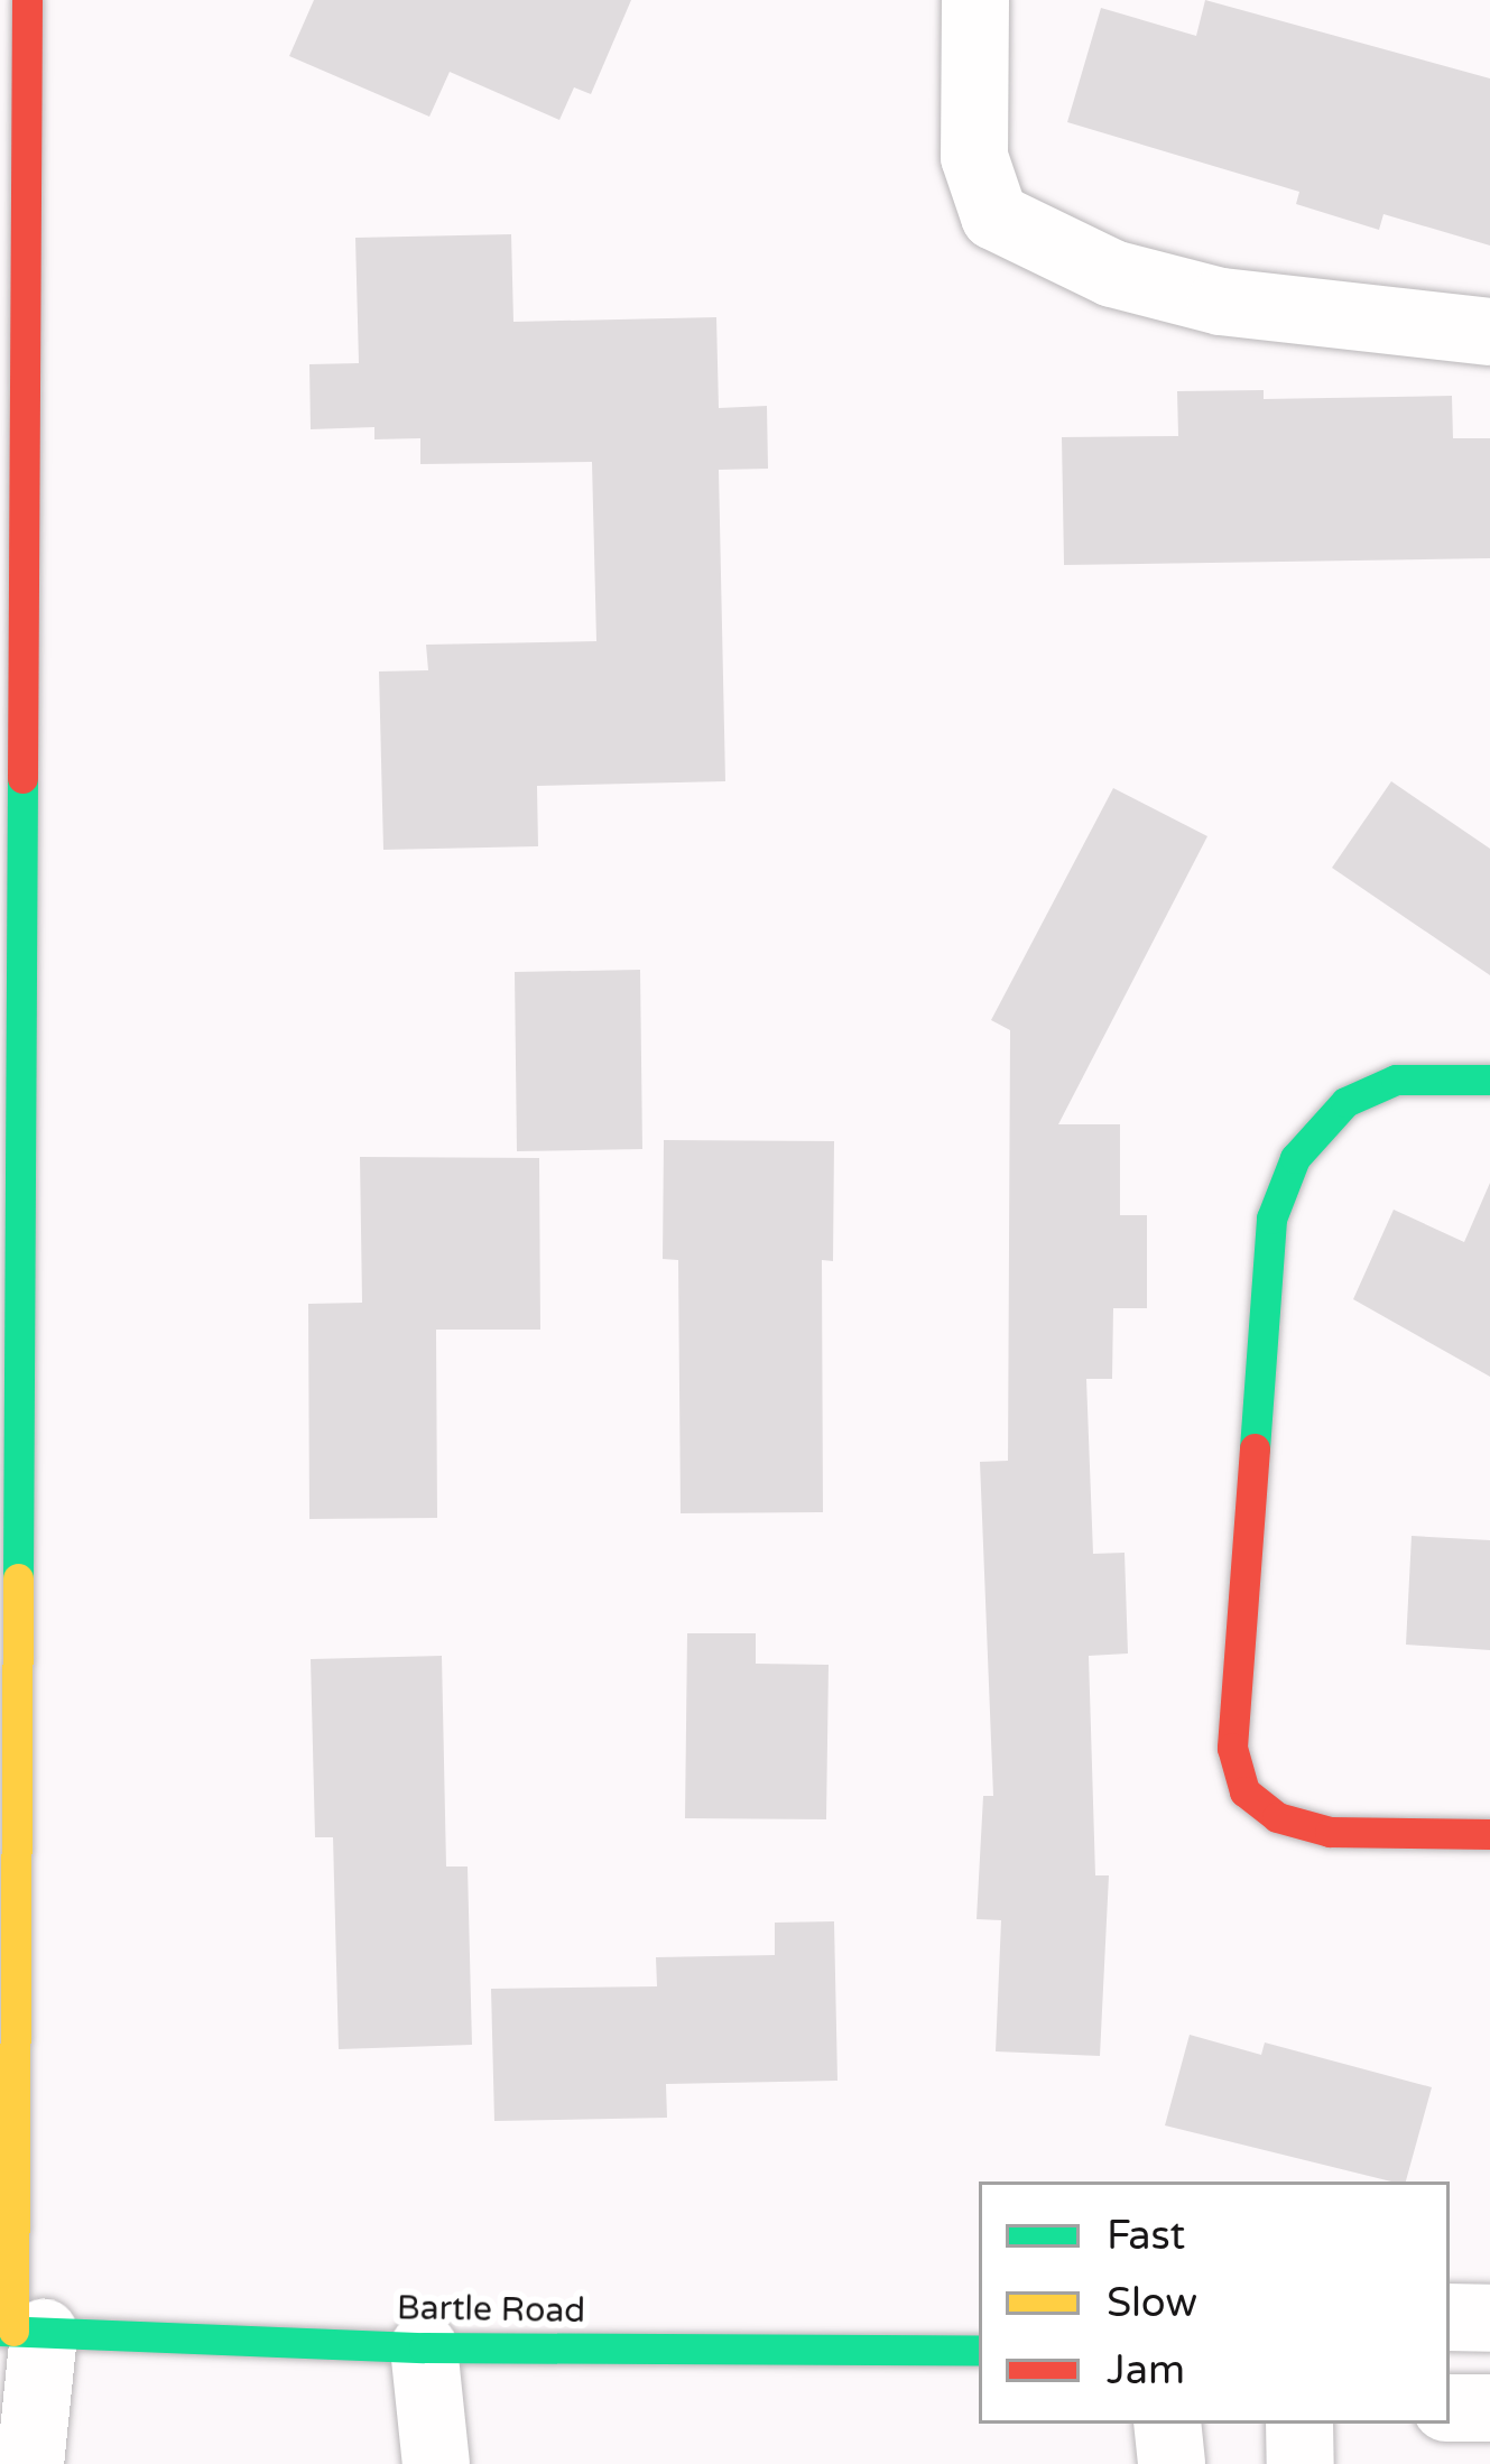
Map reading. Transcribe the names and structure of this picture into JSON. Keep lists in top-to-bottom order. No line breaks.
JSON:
{"streets":{"street":["Bartle Road"]},"legend":["Fast","Slow","Jam"]}
